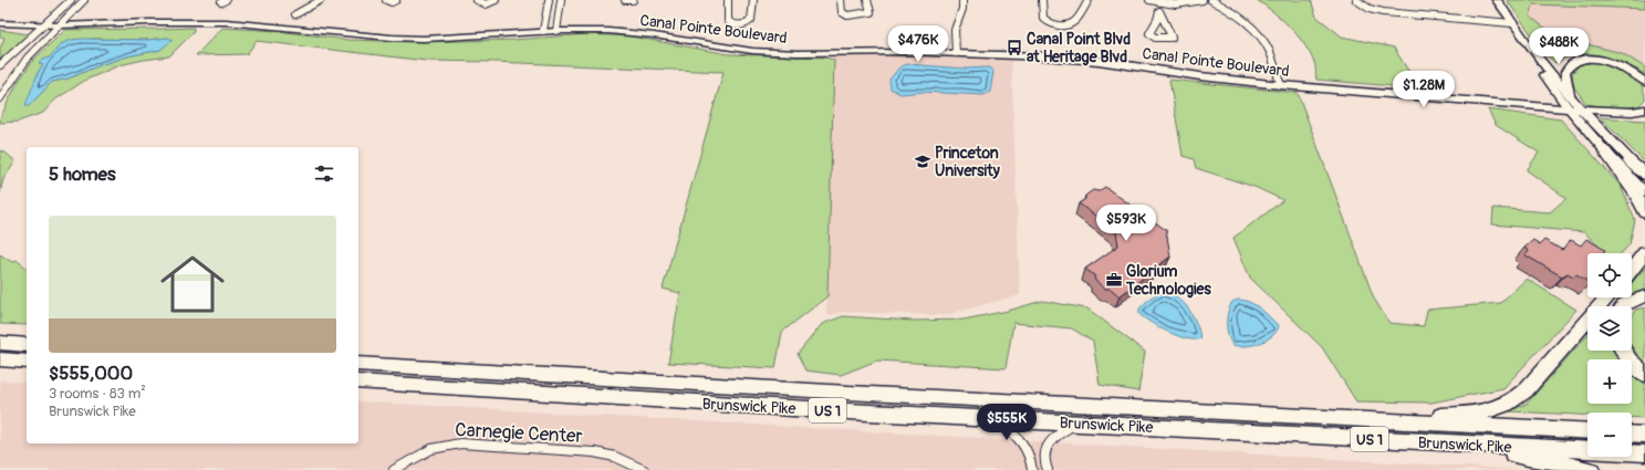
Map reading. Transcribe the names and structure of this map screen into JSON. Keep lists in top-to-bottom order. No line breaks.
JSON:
{"streets":{"highway":["Brunswick Pike","US 1"],"street":["Canal Pointe Boulevard","Carnegie Center"]},"places":{"bus stop":["Canal Point Blvd at Heritage Blvd"],"school or university":["Princeton University"],"office":["Glorium Technologies"]},"page":{"price":["$476K","$488K","$1.28M","$593K","$555K"],"heading":"5 homes","list":[{"name":"$555,000","note":"3 rooms · 83 m² · Brunswick Pike"}],"map_buttons":["+","−"]}}
